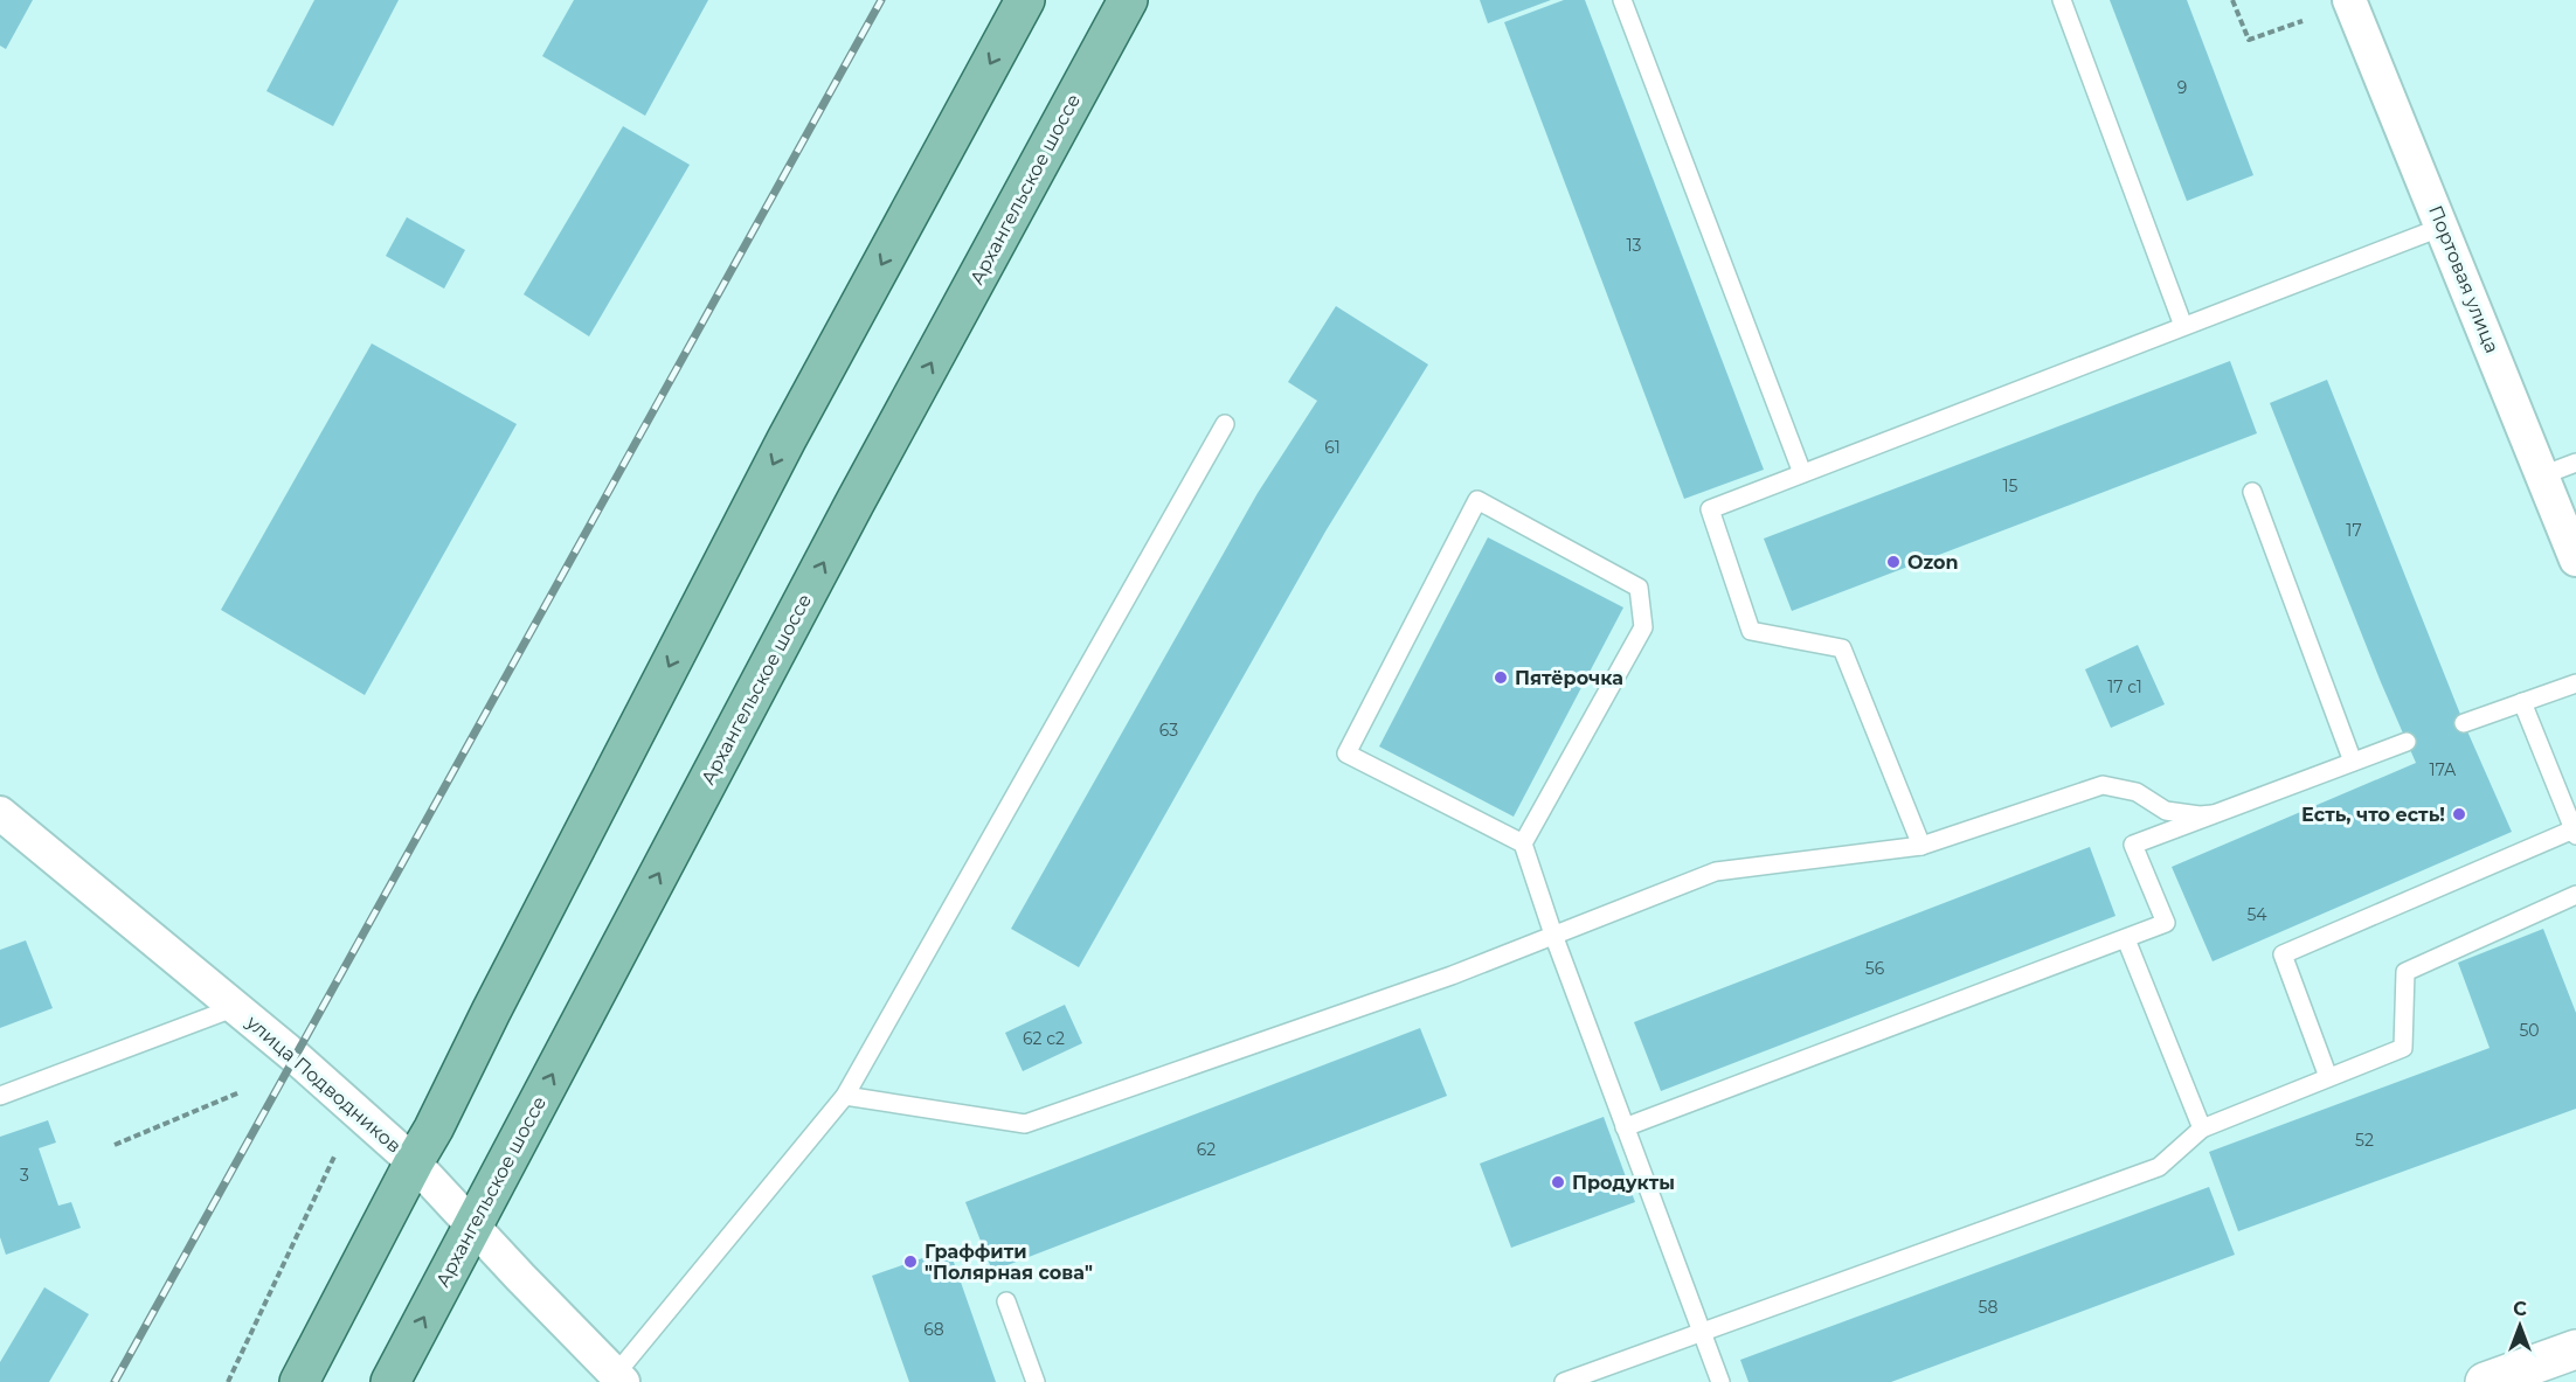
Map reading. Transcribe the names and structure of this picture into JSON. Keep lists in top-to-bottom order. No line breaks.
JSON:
{"streets":{"main road":["Архангельское шоссе"],"street":["Портовая улица","улица Подводников"]},"crossings":[["Архангельское шоссе","улица Подводников"]],"places":["Ozon","Пятёрочка","Есть, что есть!","Продукты","Граффити \"Полярная сова\""],"house_numbers":["9","13","61","15","17","17 с1","63","17А","54","56","50","62 с2","52","62","3","58","68"],"north":"top"}
